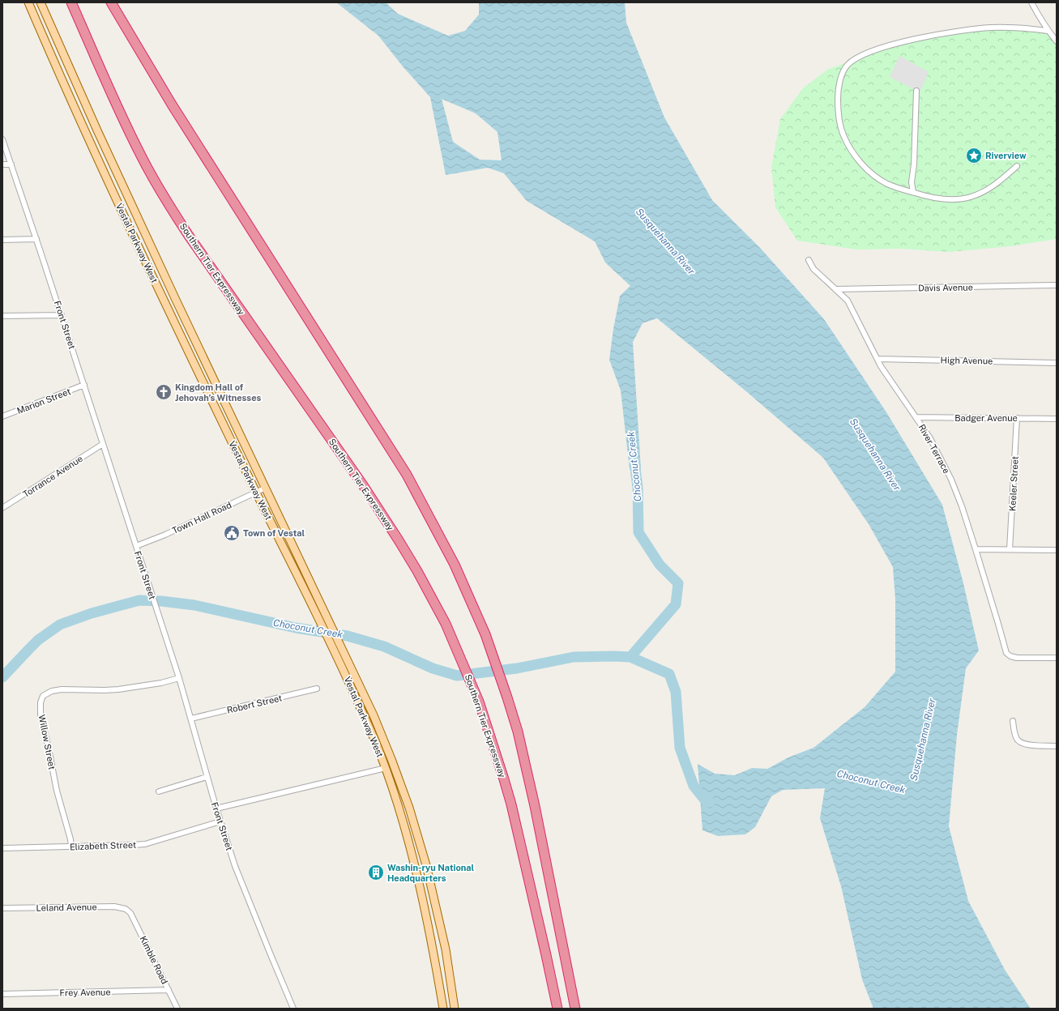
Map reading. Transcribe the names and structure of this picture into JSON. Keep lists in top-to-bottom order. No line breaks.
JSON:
{"streets":{"highway":["Southern Tier Expressway"],"main road":["Vestal Parkway West"],"street":["Davis Avenue","Front Street","High Avenue","Marion Street","Badger Avenue","River Terrace","Torrance Avenue","Keeler Street","Town Hall Road","Robert Street","Willow Street","Elizabeth Street","Leland Avenue","Kimble Road","Frey Avenue"]},"crossings":[["Vestal Parkway West","Town Hall Road"],["Davis Avenue","River Terrace"],["Front Street","Marion Street"],["Front Street","Torrance Avenue"],["Front Street","Town Hall Road"],["Front Street","Robert Street"],["Front Street","Willow Street"],["Front Street","Elizabeth Street"],["High Avenue","River Terrace"],["Badger Avenue","River Terrace"],["Badger Avenue","Keeler Street"],["Willow Street","Elizabeth Street"],["Leland Avenue","Kimble Road"],["Kimble Road","Frey Avenue"]],"water":["Susquehanna River","Choconut Creek"],"places":{"place":["Riverview"],"church":["Kingdom Hall of Jehovah’s Witnesses"],"public building":["Town of Vestal"],"building":["Washin-ryu National Headquarters"]}}
